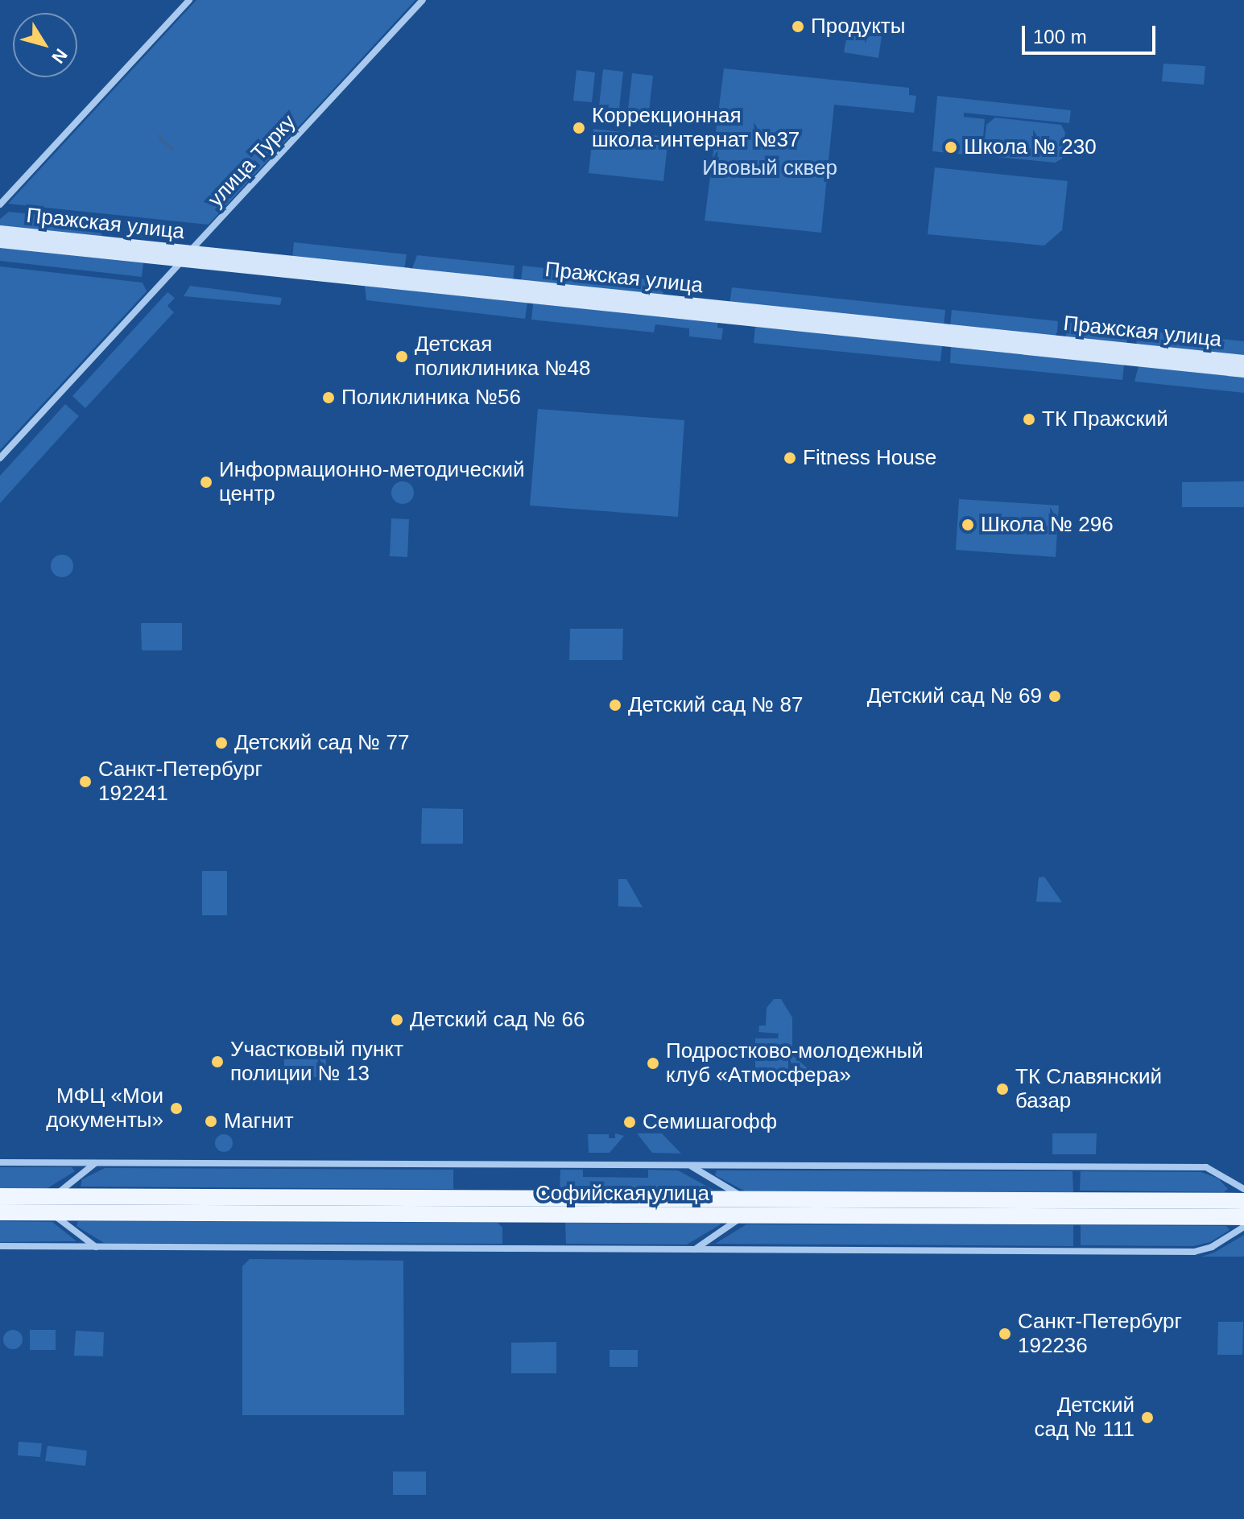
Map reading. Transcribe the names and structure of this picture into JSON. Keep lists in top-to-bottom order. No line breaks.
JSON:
{"streets":{"main road":["Софийская улица"],"street":["улица Турку","Пражская улица"]},"crossings":[["улица Турку","Пражская улица"]],"parks":["Ивовый сквер"],"places":["Продукты","Коррекционная школа-интернат №37","Школа № 230","Детская поликлиника №48","Поликлиника №56","ТК Пражский","Fitness House","Информационно-методический центр","Школа № 296","Детский сад № 69","Детский сад № 87","Детский сад № 77","Санкт-Петербург 192241","Детский сад № 66","Участковый пункт полиции № 13","Подростково-молодежный клуб «Атмосфера»","ТК Славянский базар","МФЦ «Мои документы»","Магнит","Семишагофф","Санкт-Петербург 192236","Детский сад № 111"],"scale_bar":"100 m","north":"bottom right"}
